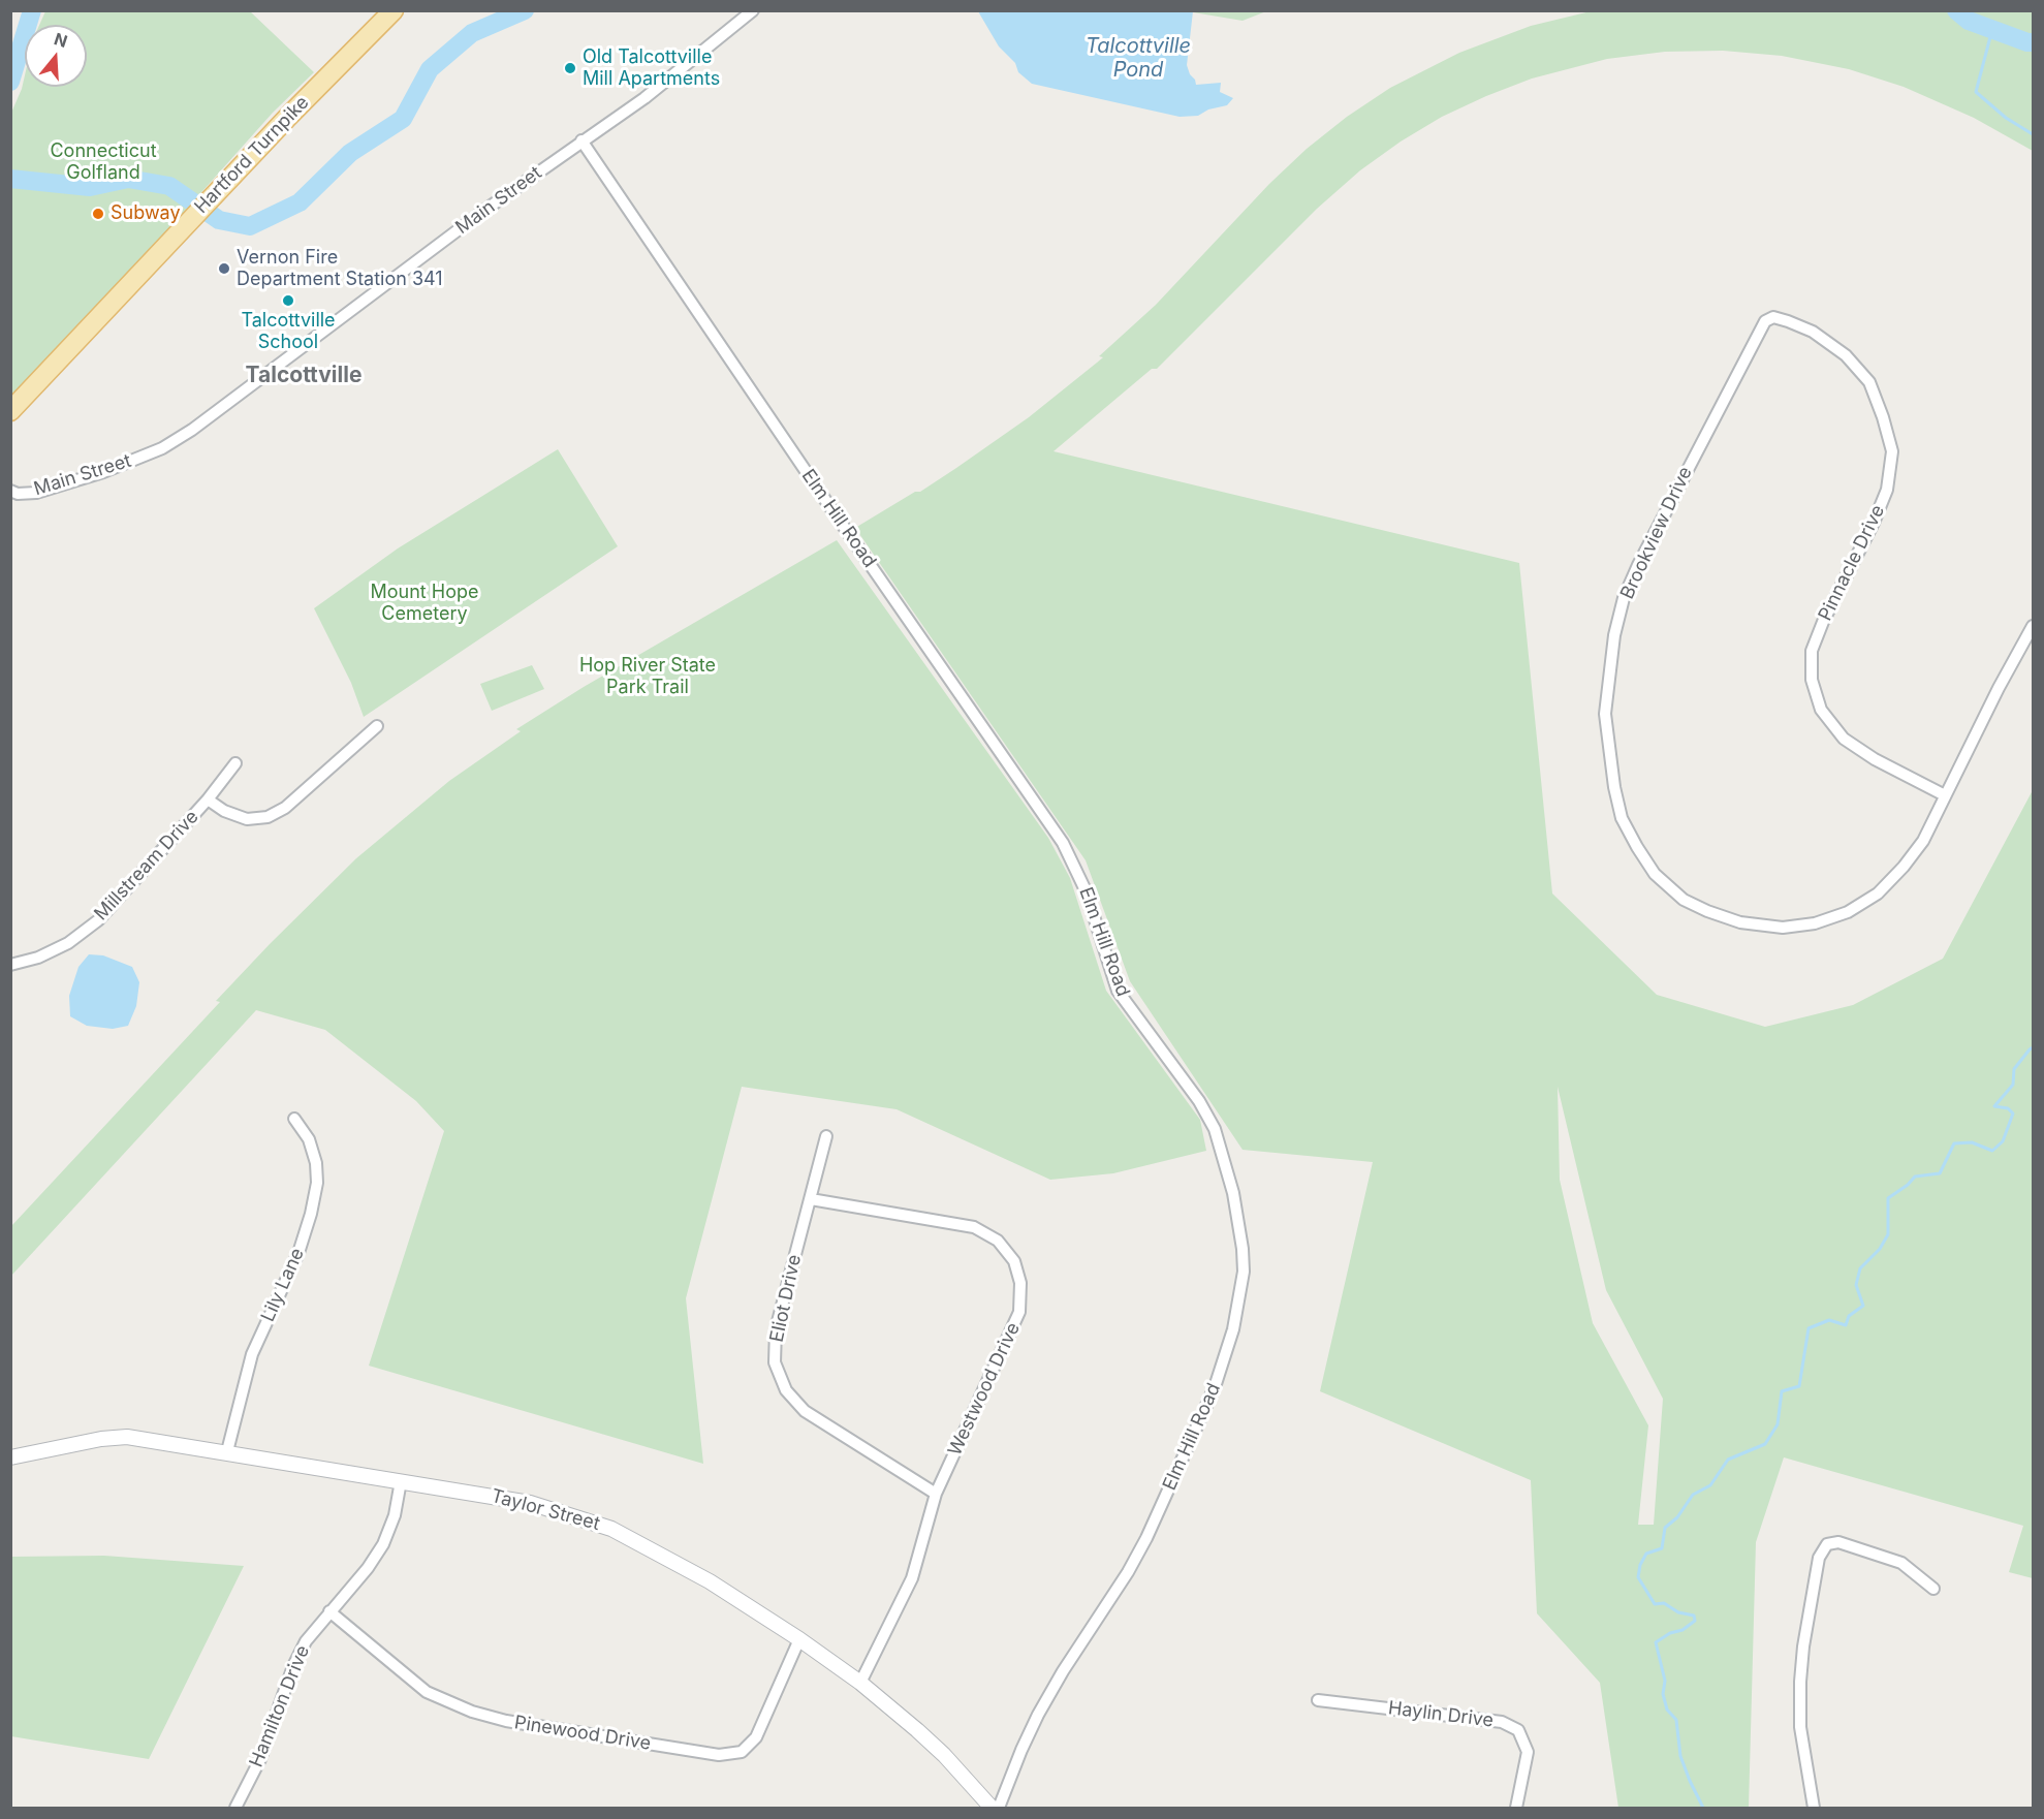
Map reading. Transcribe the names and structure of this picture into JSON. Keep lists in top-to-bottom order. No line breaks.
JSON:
{"streets":{"main road":["Hartford Turnpike"],"street":["Main Street","Elm Hill Road","Brookview Drive","Pinnacle Drive","Millstream Drive","Lily Lane","Eliot Drive","Westwood Drive","Taylor Street","Hamilton Drive","Haylin Drive","Pinewood Drive"]},"crossings":[["Main Street","Elm Hill Road"],["Brookview Drive","Pinnacle Drive"],["Lily Lane","Taylor Street"],["Eliot Drive","Westwood Drive"],["Westwood Drive","Taylor Street"],["Taylor Street","Hamilton Drive"],["Taylor Street","Pinewood Drive"],["Hamilton Drive","Pinewood Drive"]],"districts":["Talcottville"],"water":["Talcottville Pond"],"parks":["Connecticut Golfland","Mount Hope Cemetery","Hop River State Park Trail"],"places":["Old Talcottville Mill Apartments","Subway","Vernon Fire Department Station 341","Talcottville School"],"north":"top"}
